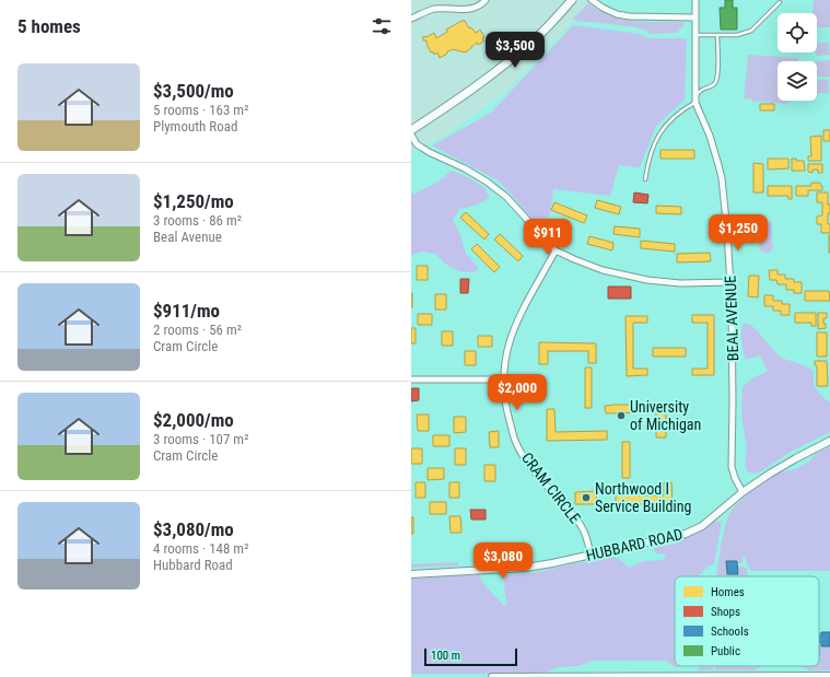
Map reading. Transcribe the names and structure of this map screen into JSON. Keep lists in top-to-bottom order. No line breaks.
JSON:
{"streets":{"street":["BEAL AVENUE","CRAM CIRCLE","HUBBARD ROAD"]},"crossings":[["BEAL AVENUE","HUBBARD ROAD"],["CRAM CIRCLE","HUBBARD ROAD"]],"places":["University of Michigan","Northwood I Service Building"],"legend":["Homes","Shops","Schools","Public"],"scale_bar":"100 m","page":{"heading":"5 homes","price":["$3,500","$1,250","$911","$2,000","$3,080"],"list":[{"name":"$3,500/mo","note":"5 rooms · 163 m² · Plymouth Road"},{"name":"$1,250/mo","note":"3 rooms · 86 m² · Beal Avenue"},{"name":"$911/mo","note":"2 rooms · 56 m² · Cram Circle"},{"name":"$2,000/mo","note":"3 rooms · 107 m² · Cram Circle"},{"name":"$3,080/mo","note":"4 rooms · 148 m² · Hubbard Road"}],"scale":"100 m"}}
